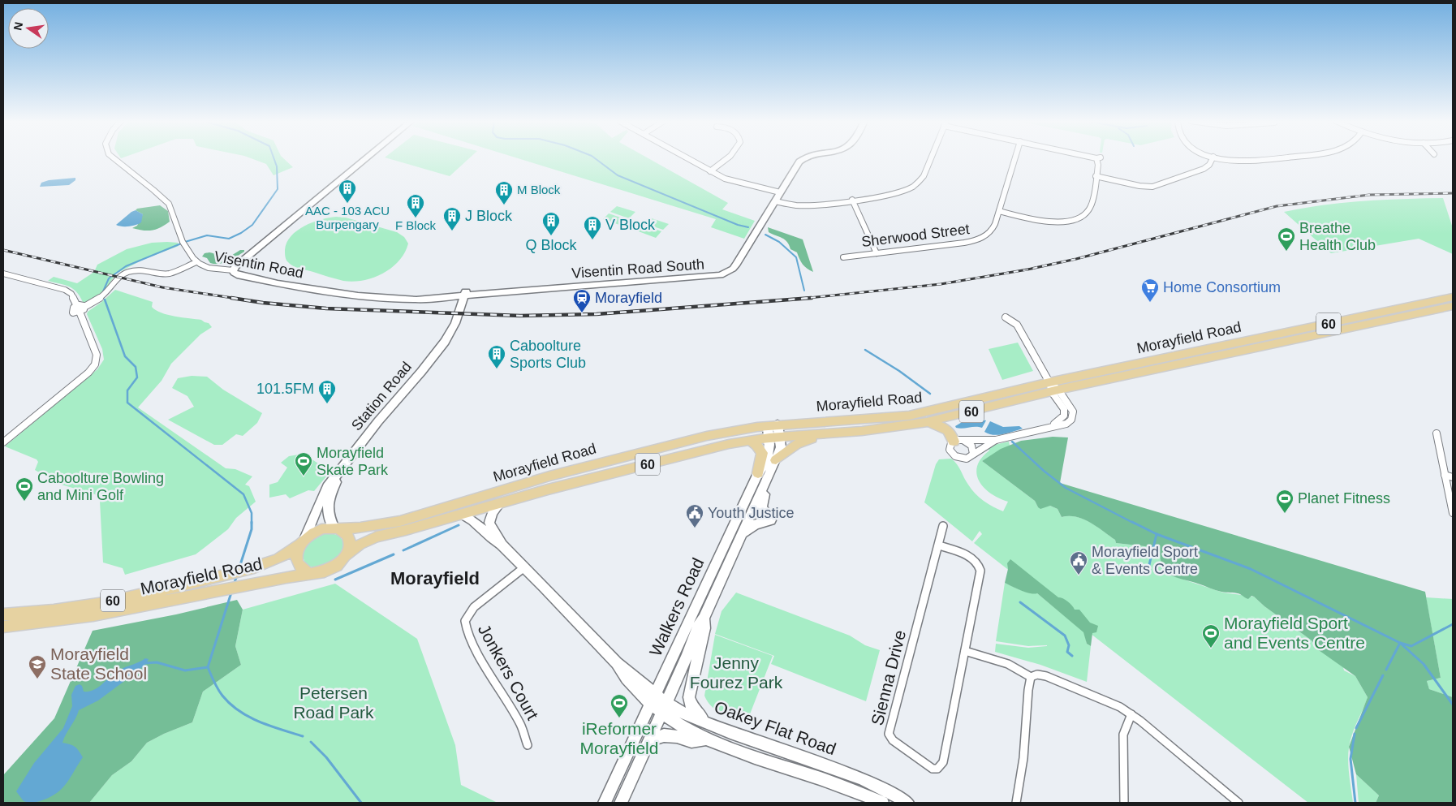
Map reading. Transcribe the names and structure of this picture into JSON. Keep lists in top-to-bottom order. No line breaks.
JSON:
{"streets":{"main road":["Visentin Road","Visentin Road South","60","Morayfield Road","Station Road","Walkers Road","Oakey Flat Road"],"street":["Sherwood Street","Jonkers Court","Sienna Drive"]},"crossings":[["Visentin Road","Visentin Road South"],["Visentin Road","Station Road"],["Visentin Road South","Station Road"],["60","Morayfield Road"],["60","Station Road"],["Morayfield Road","Station Road"],["Morayfield Road","Walkers Road"],["Morayfield Road","Oakey Flat Road"],["Walkers Road","Oakey Flat Road"],["Jonkers Court","Oakey Flat Road"]],"districts":["Morayfield"],"parks":["Jenny Fourez Park","Petersen Road Park"],"places":{"building":["AAC - 103 ACU Burpengary","M Block","F Block","J Block","Q Block","V Block","Caboolture Sports Club","101.5FM"],"sports":["Breathe Health Club","Morayfield Skate Park","Caboolture Bowling and Mini Golf","Planet Fitness","Morayfield Sport and Events Centre","iReformer Morayfield"],"supermarket":["Home Consortium"],"station":["Morayfield"],"public building":["Youth Justice","Morayfield Sport & Events Centre"],"school or university":["Morayfield State School"]},"north":"left"}
